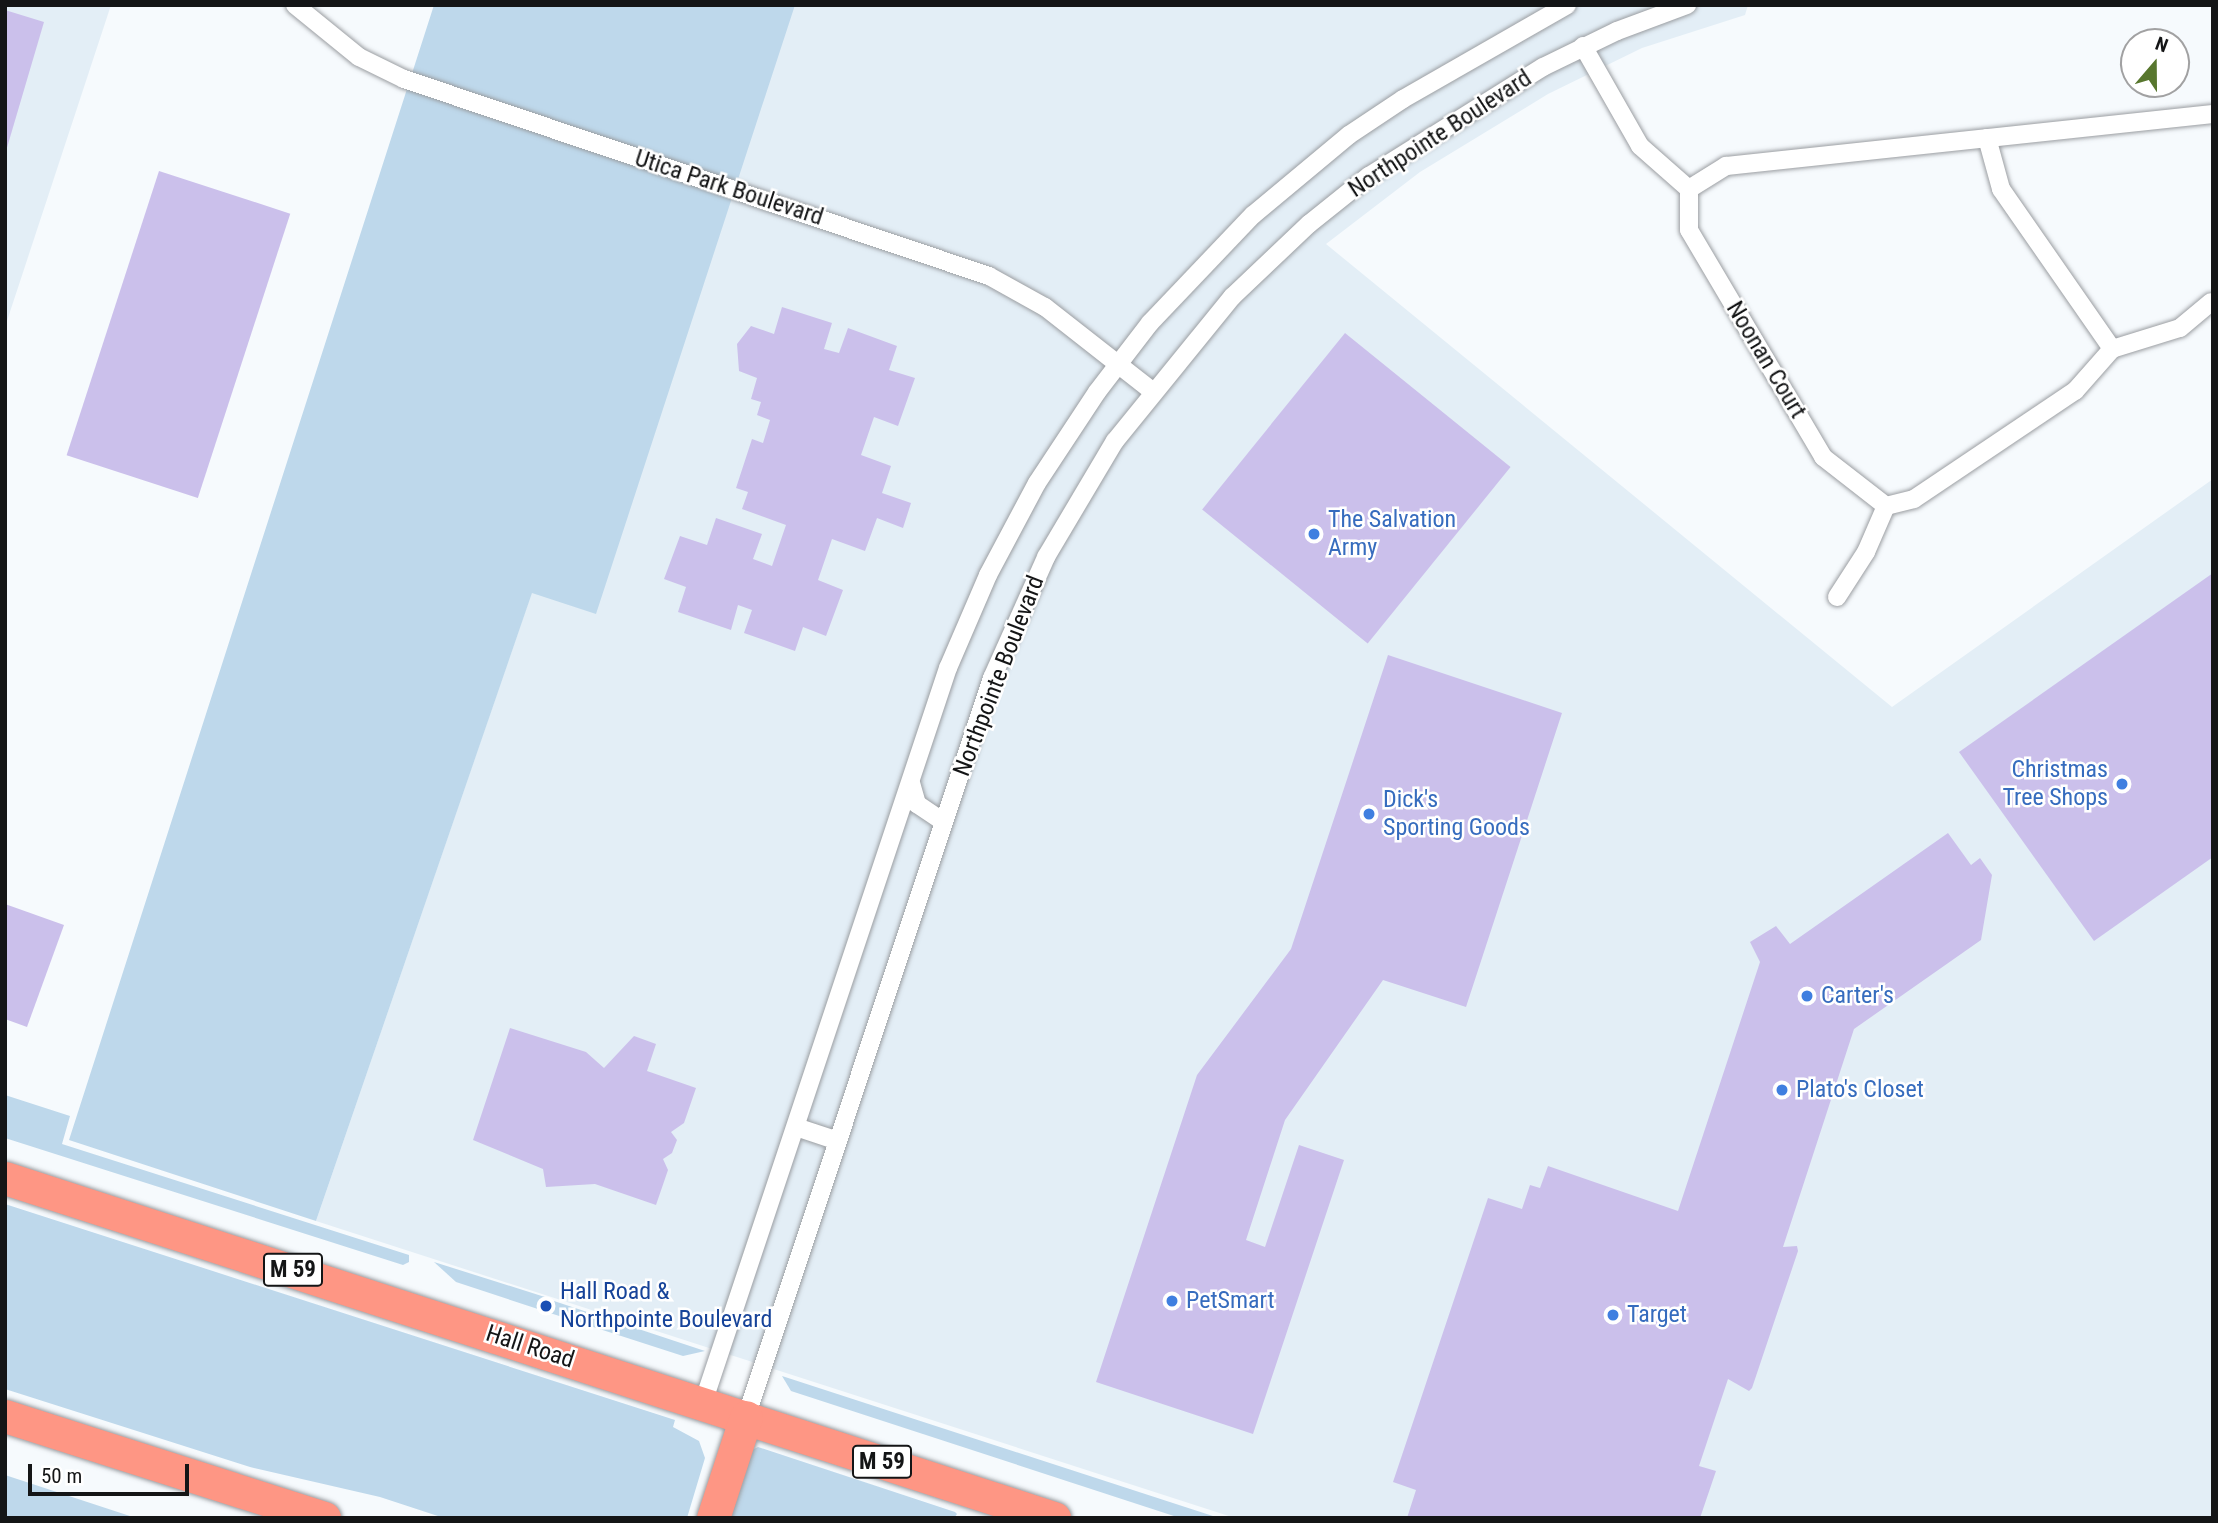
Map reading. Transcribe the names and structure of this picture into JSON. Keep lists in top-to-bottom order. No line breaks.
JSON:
{"streets":{"highway":["M 59","Hall Road"],"street":["Northpointe Boulevard","Utica Park Boulevard","Noonan Court"]},"crossings":[["Northpointe Boulevard","Utica Park Boulevard"],["Northpointe Boulevard","Hall Road"]],"places":["The Salvation Army","Christmas Tree Shops","Dick's Sporting Goods","Carter's","Plato's Closet","PetSmart","Hall Road & Northpointe Boulevard","Target"],"scale_bar":"50 m","north":"top"}
